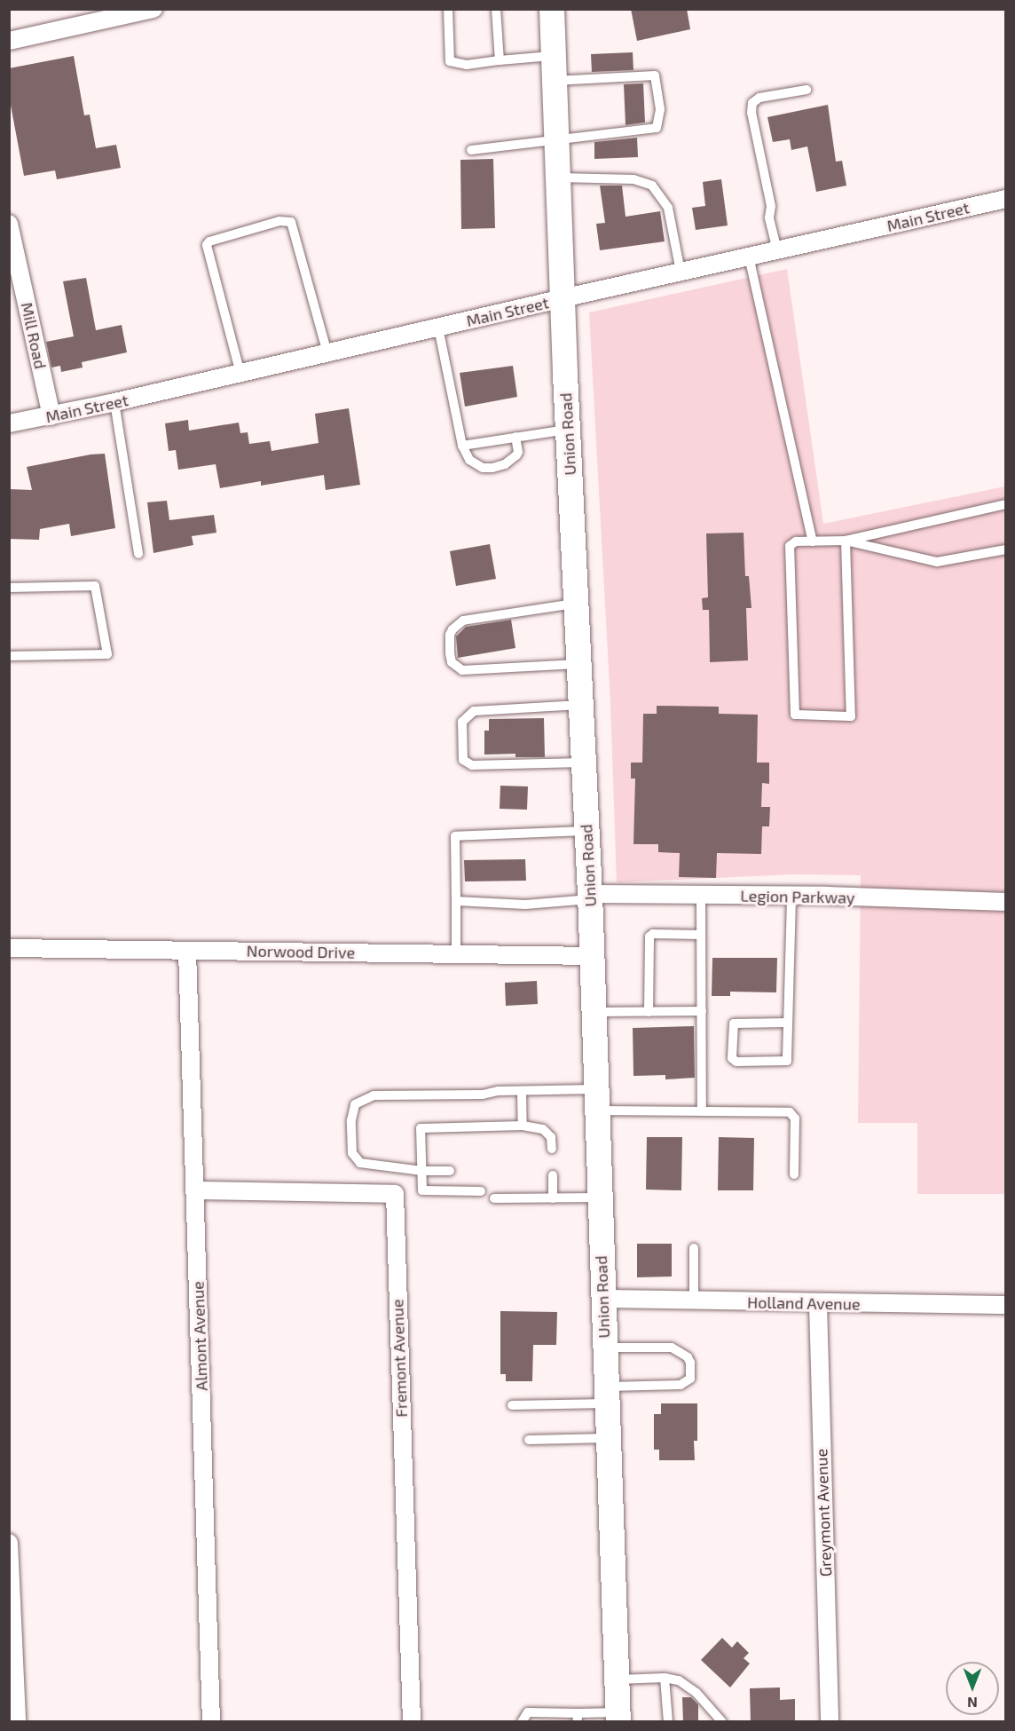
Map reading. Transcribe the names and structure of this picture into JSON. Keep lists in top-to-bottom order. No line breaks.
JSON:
{"streets":{"main road":["Union Road"],"street":["Main Street","Mill Road","Legion Parkway","Norwood Drive","Holland Avenue","Almont Avenue","Fremont Avenue","Greymont Avenue"]},"crossings":[["Main Street","Mill Road"],["Main Street","Union Road"],["Union Road","Legion Parkway"],["Union Road","Norwood Drive"],["Union Road","Holland Avenue"],["Norwood Drive","Almont Avenue"],["Holland Avenue","Greymont Avenue"],["Almont Avenue","Fremont Avenue"]],"north":"bottom"}
